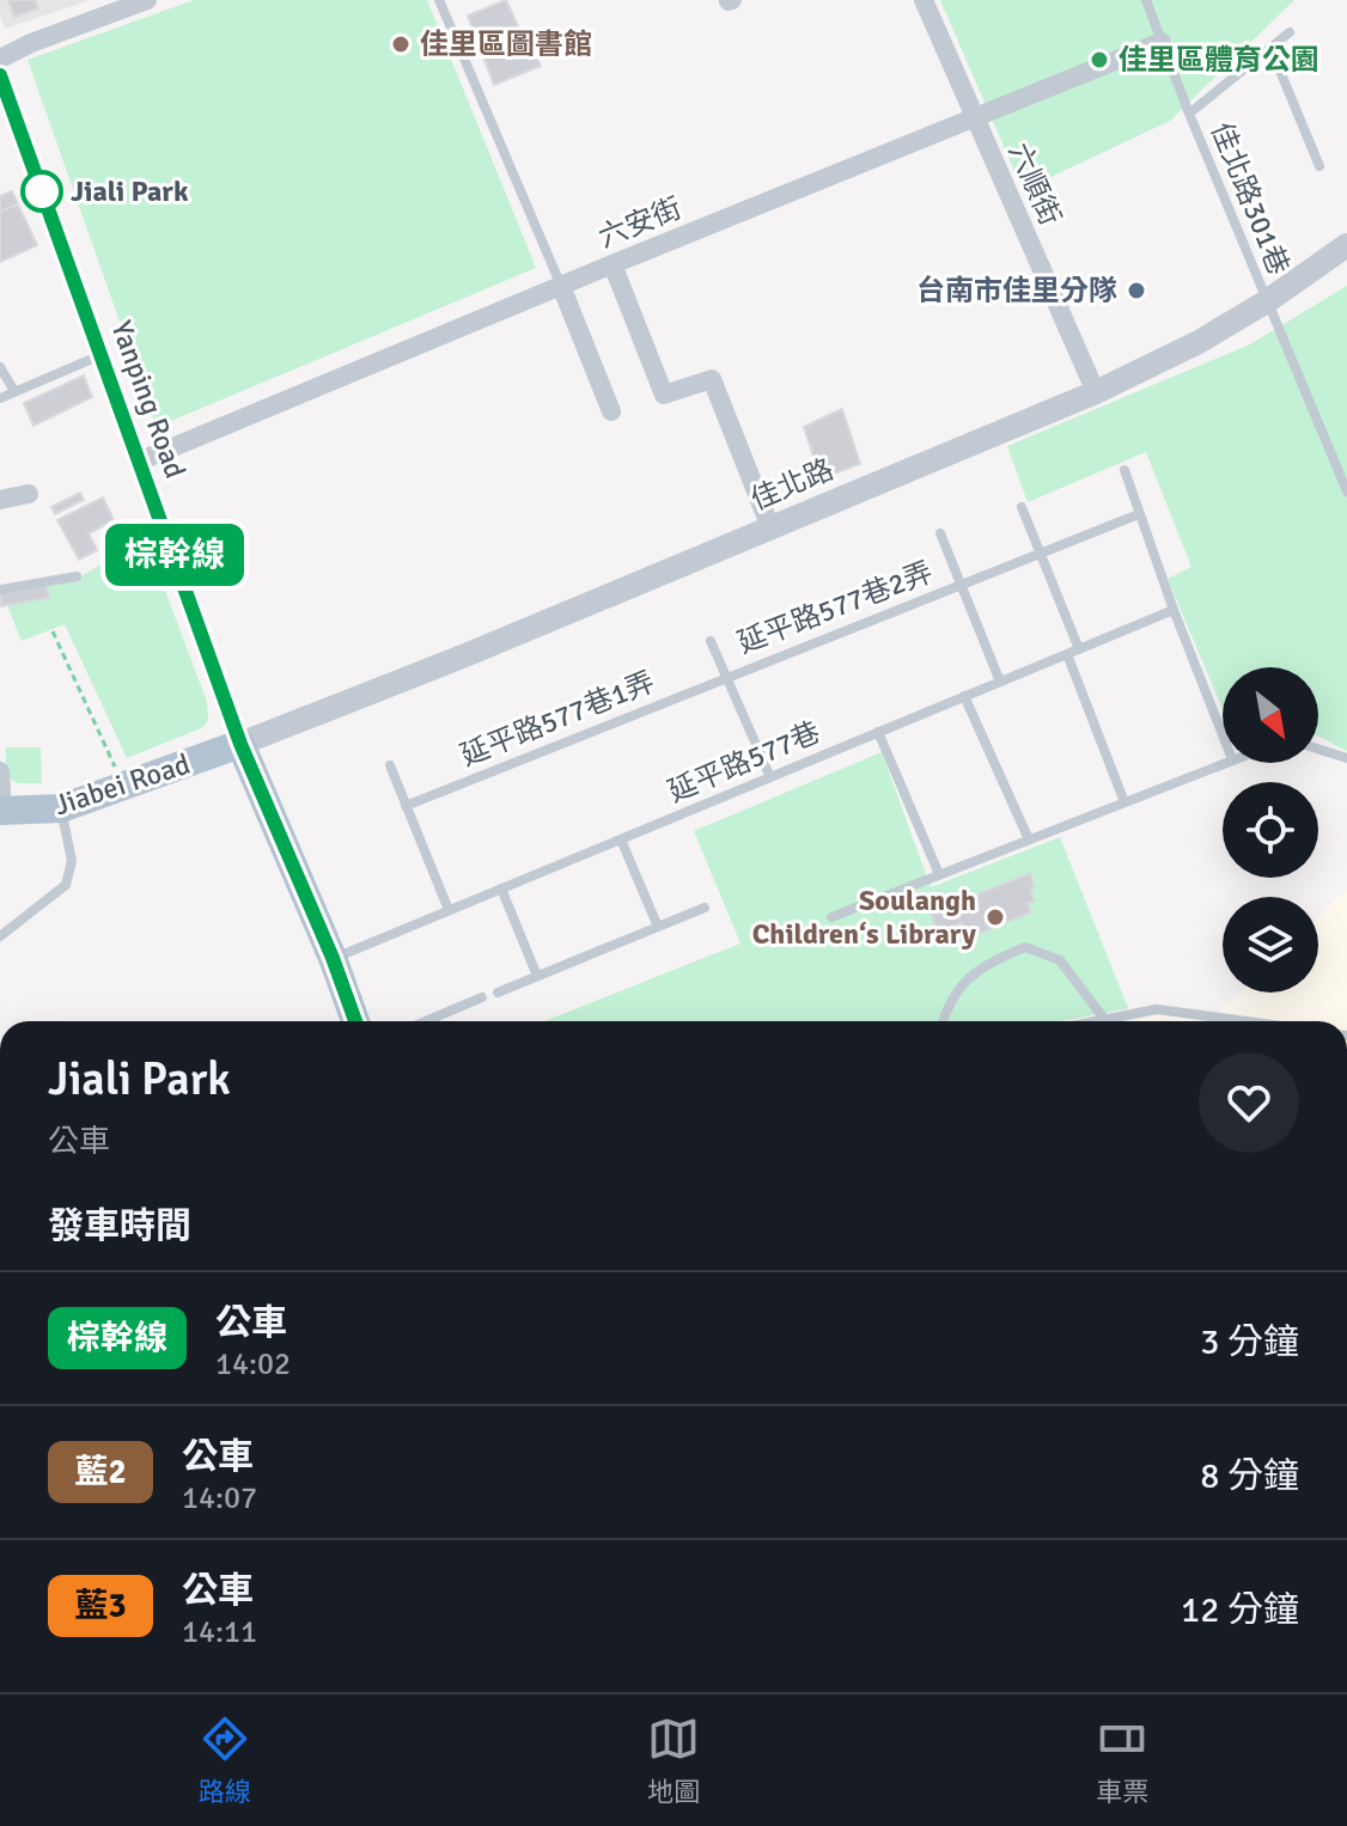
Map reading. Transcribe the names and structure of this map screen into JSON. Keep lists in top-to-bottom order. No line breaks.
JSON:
{"streets":{"main road":["Jiabei Road"],"street":["六順街","六安街","Yanping Road","佳北路"],"lane":["佳北路301巷","延平路577巷2弄","延平路577巷1弄","延平路577巷"]},"crossings":[["六順街","六安街"],["六順街","佳北路"],["佳北路301巷","六安街"],["佳北路301巷","佳北路"],["六安街","Yanping Road"],["Yanping Road","佳北路"],["Yanping Road","Jiabei Road"],["佳北路","Jiabei Road"],["延平路577巷2弄","延平路577巷1弄"],["延平路577巷2弄","延平路577巷"]],"places":["佳里區圖書館","佳里區體育公園","Jiali Park","台南市佳里分隊","Soulangh Children‘s Library"],"lines":["bus line 棕幹線"],"north":"bottom right","page":{"on_map":"棕幹線","heading":[["Jiali Park","公車"],"發車時間"],"list":[{"mark":"棕幹線","name":"公車","note":"14:02","value":"3 分鐘"},{"mark":"藍2","name":"公車","note":"14:07","value":"8 分鐘"},{"mark":"藍3","name":"公車","note":"14:11","value":"12 分鐘"}],"tabs":["路線","地圖","車票"]}}
